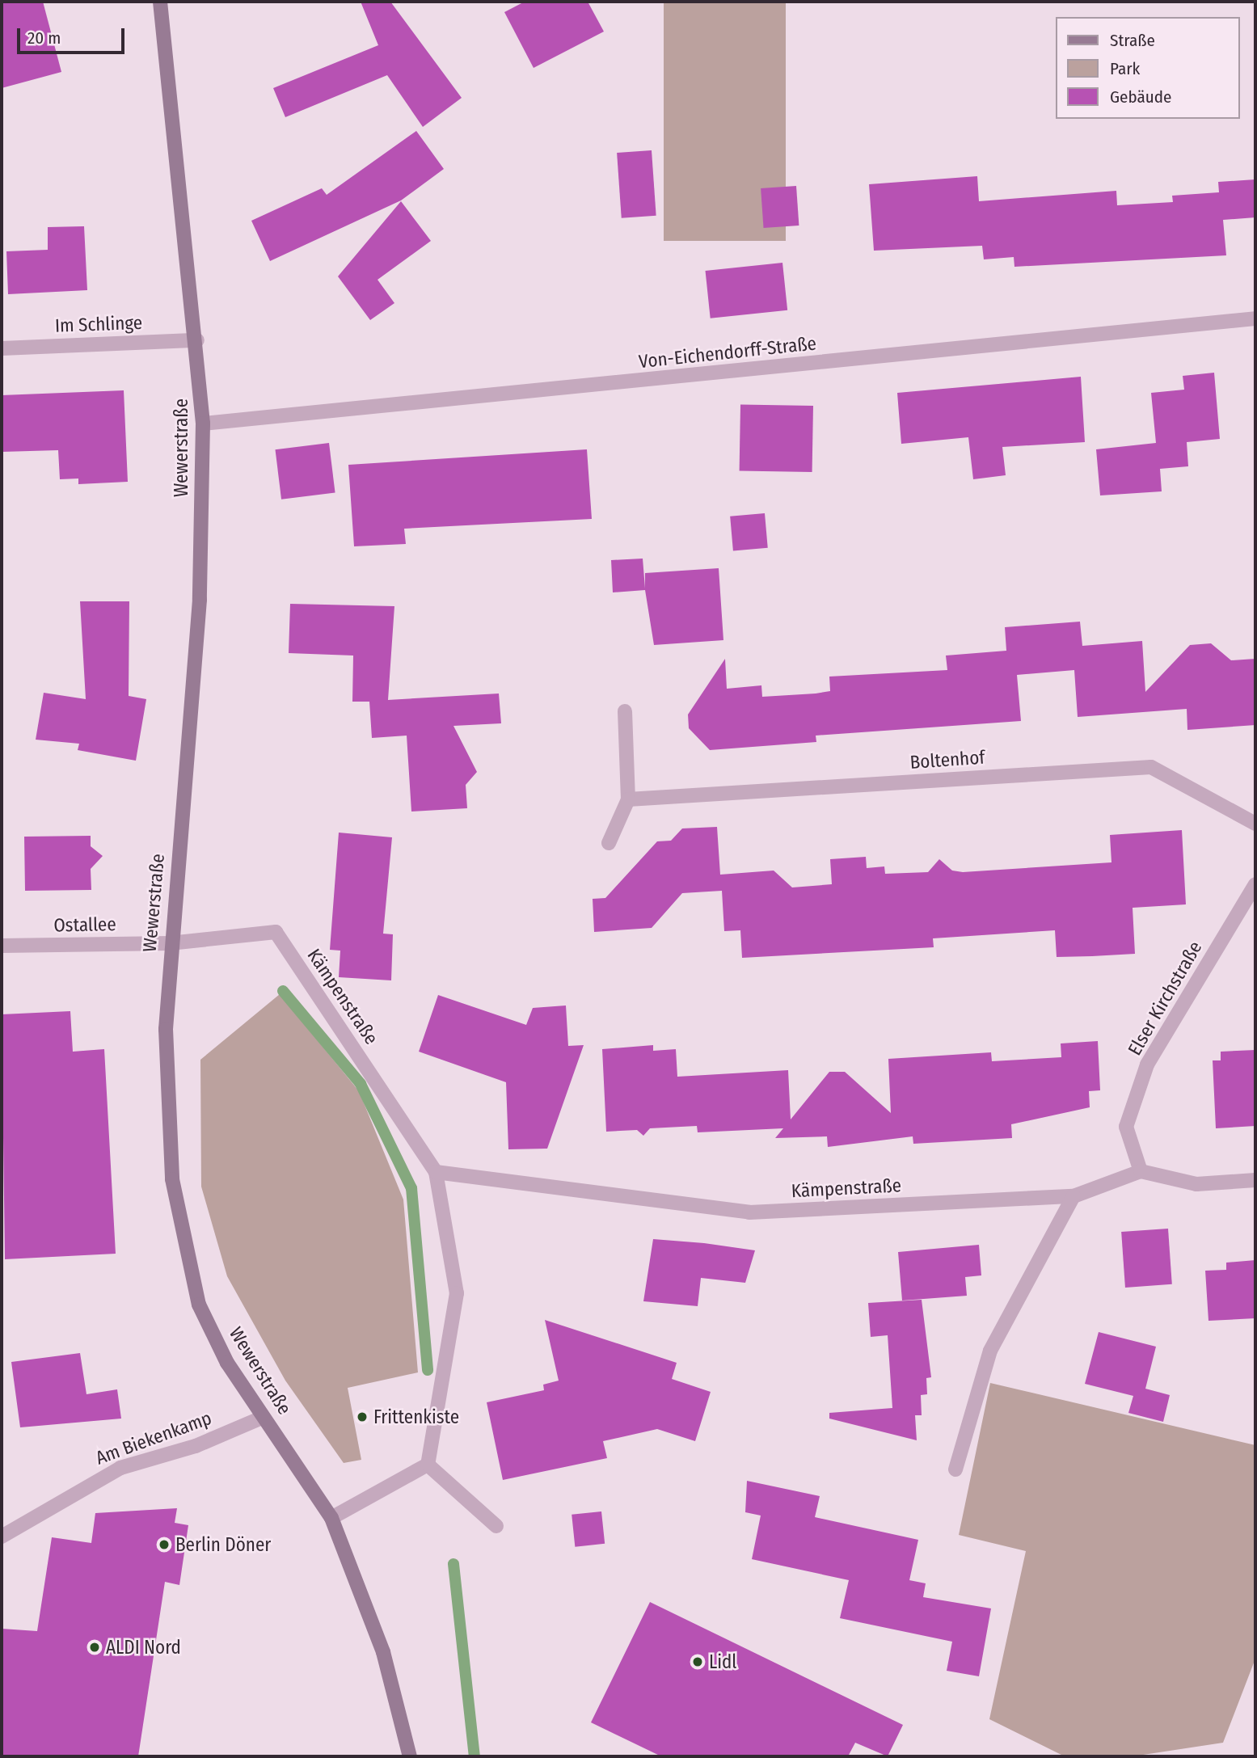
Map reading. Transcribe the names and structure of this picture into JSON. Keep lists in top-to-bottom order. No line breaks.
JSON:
{"streets":{"main road":["Wewerstraße"],"street":["Im Schlinge","Von-Eichendorff-Straße","Boltenhof","Ostallee","Kämpenstraße","Elser Kirchstraße","Am Biekenkamp"]},"crossings":[["Im Schlinge","Wewerstraße"],["Von-Eichendorff-Straße","Wewerstraße"],["Wewerstraße","Ostallee"],["Wewerstraße","Kämpenstraße"],["Wewerstraße","Am Biekenkamp"],["Ostallee","Kämpenstraße"],["Kämpenstraße","Elser Kirchstraße"]],"places":["Frittenkiste","Berlin Döner","ALDI Nord","Lidl"],"legend":["Straße","Park","Gebäude"],"scale_bar":"20 m"}
